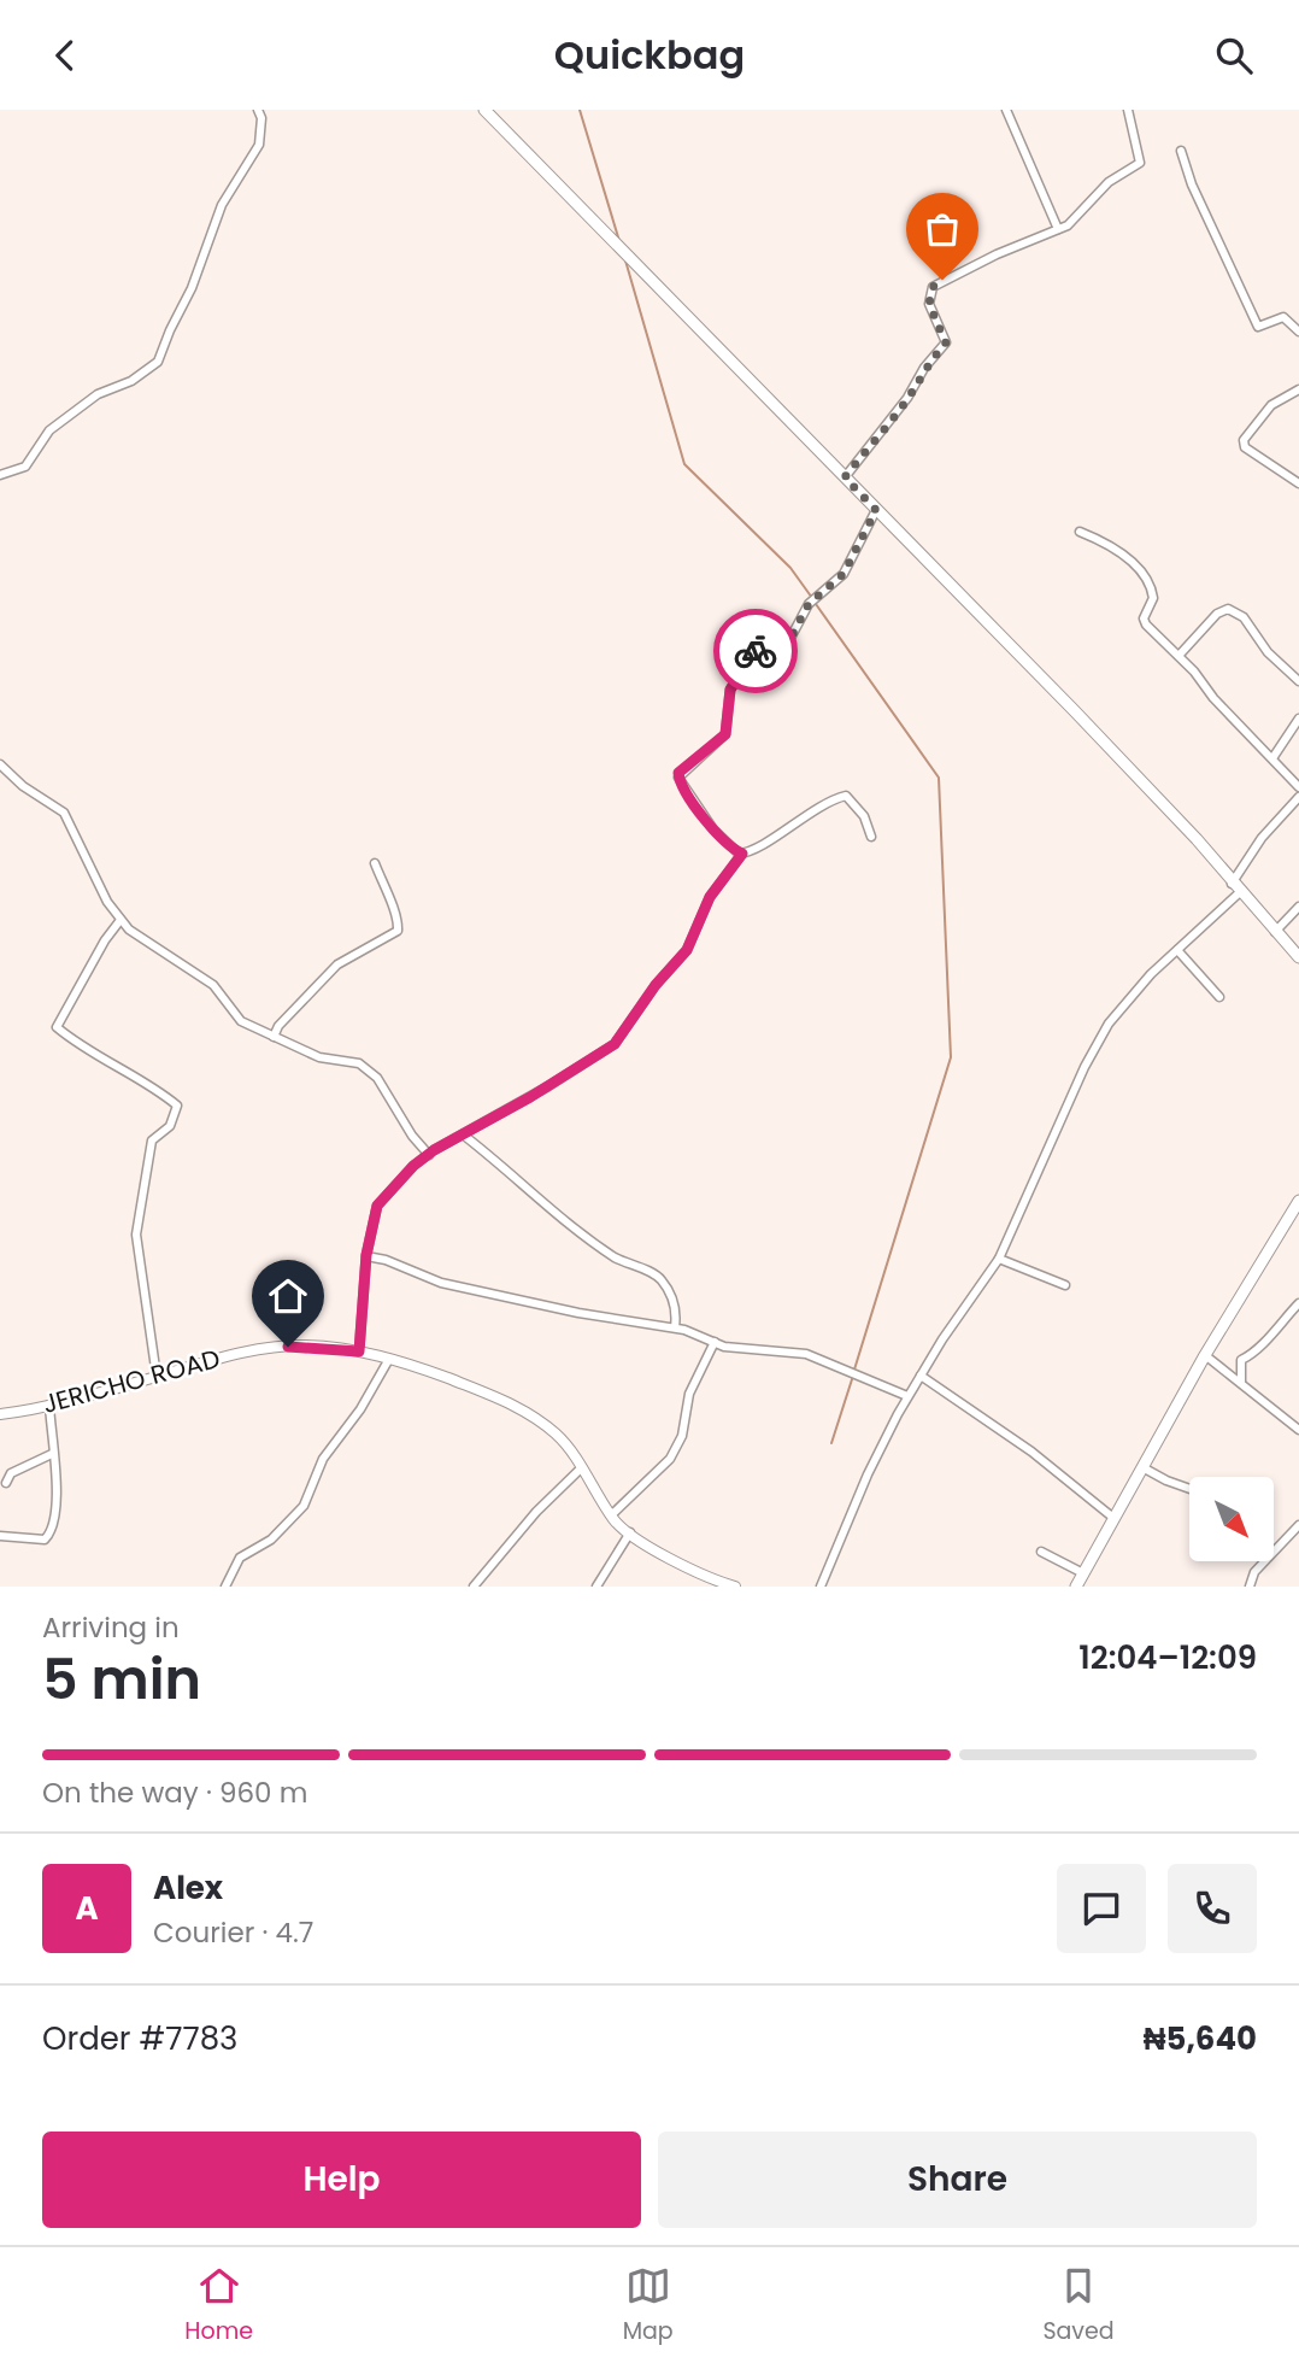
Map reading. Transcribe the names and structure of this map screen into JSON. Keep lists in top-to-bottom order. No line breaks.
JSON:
{"streets":{"street":["JERICHO ROAD"]},"north":"bottom right","page":{"header":"Quickbag","heading":["5 min","Arriving in","12:04–12:09"],"panel":["Alex","Courier · 4.7","Order #7783","₦5,640"],"bar":"On the way · 960 m","round":"A","buttons":["Help","Share"],"tabs":["Home","Map","Saved"]}}
